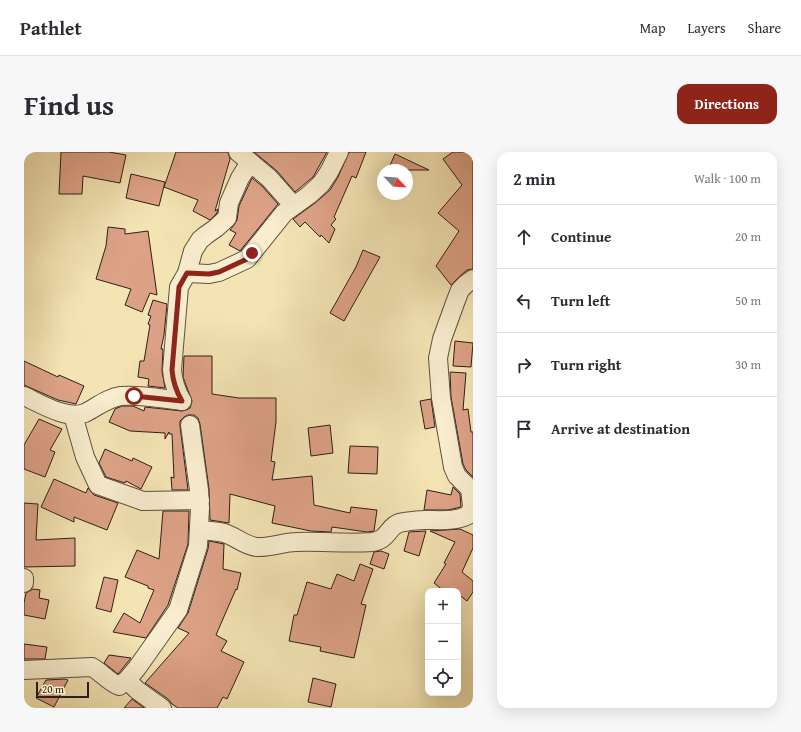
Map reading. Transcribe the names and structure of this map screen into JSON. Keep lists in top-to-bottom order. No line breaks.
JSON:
{"scale_bar":"20 m","north":"bottom right","page":{"header":"Pathlet","nav":["Map","Layers","Share"],"title":"Find us","buttons":"Directions","heading":["2 min","Walk · 100 m"],"list":[["Continue","20 m"],["Turn left","50 m"],["Turn right","30 m"],"Arrive at destination"],"map_buttons":["+","−"],"scale":"20 m"}}
